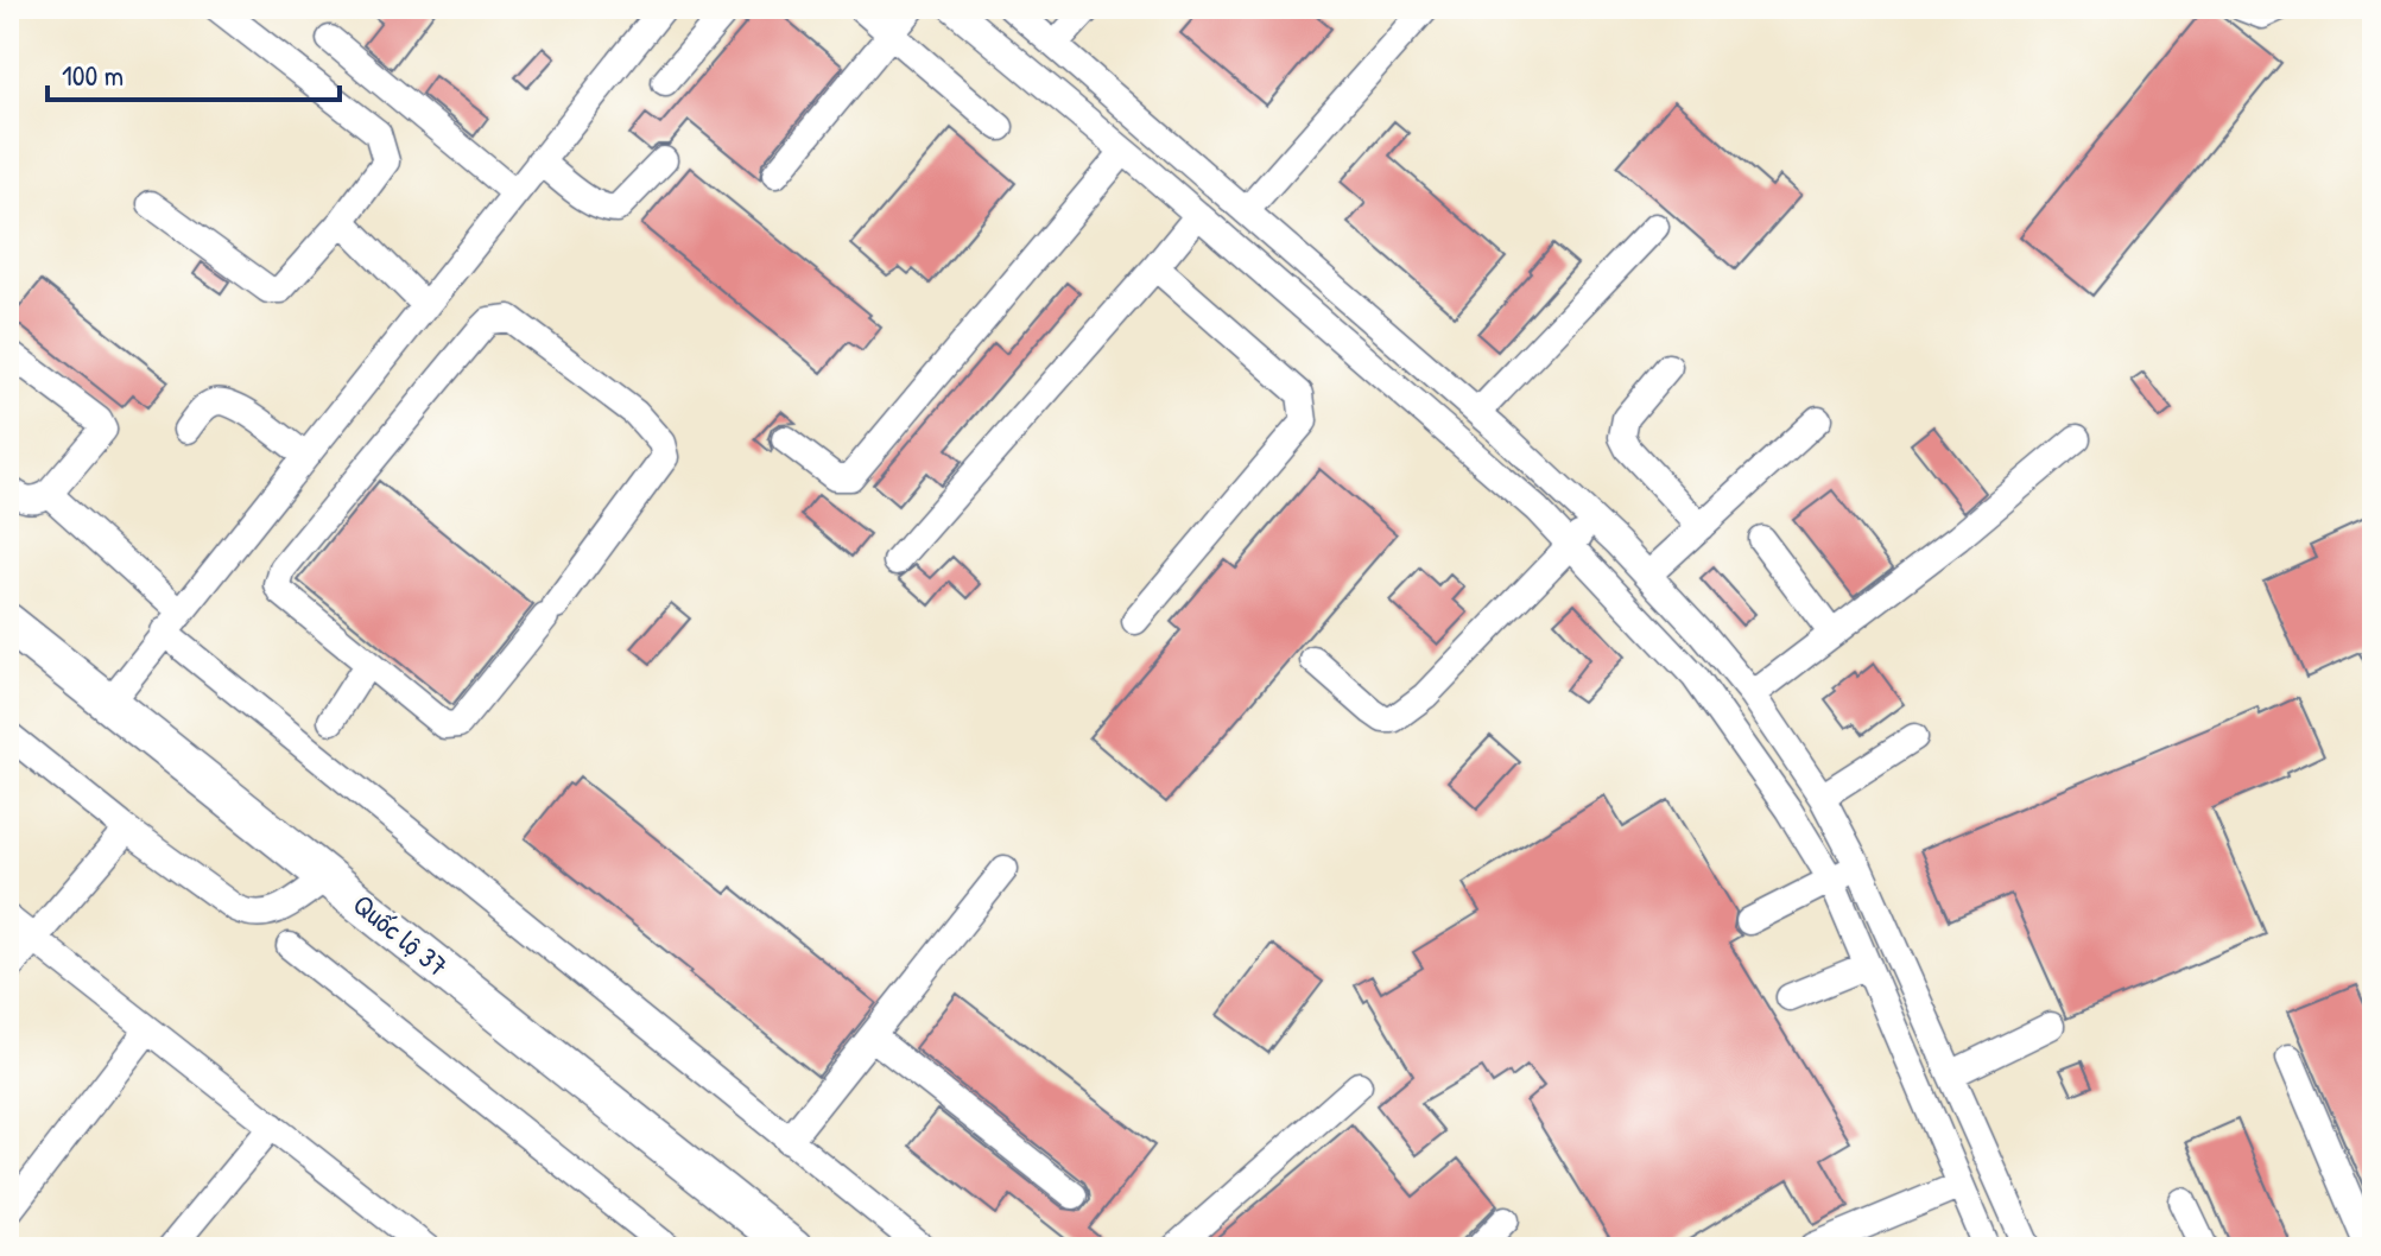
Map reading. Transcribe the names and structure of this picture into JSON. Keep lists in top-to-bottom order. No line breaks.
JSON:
{"streets":{"highway":["Quốc lộ 37"]},"scale_bar":"100 m"}
